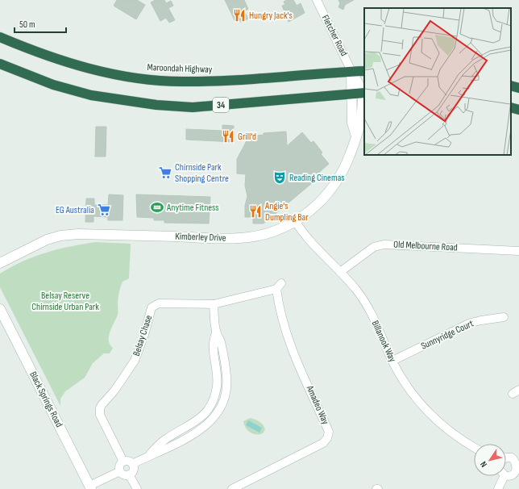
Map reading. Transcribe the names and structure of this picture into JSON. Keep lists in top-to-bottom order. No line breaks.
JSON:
{"streets":{"highway":["Maroondah Highway","34"],"main road":["Kimberley Drive","Black Springs Road"],"street":["Fletcher Road","Old Melbourne Road","Sunnyridge Court","Belsay Chase","Billanook Way","Amadeo Way"]},"crossings":[["Fletcher Road","Maroondah Highway"],["Fletcher Road","Kimberley Drive"],["Maroondah Highway","Kimberley Drive"],["34","Kimberley Drive"],["Kimberley Drive","Billanook Way"],["Old Melbourne Road","Billanook Way"],["Sunnyridge Court","Billanook Way"],["Belsay Chase","Amadeo Way"]],"parks":["Belsay Reserve Chirnside Urban Park"],"places":{"restaurant":["Hungry Jack's","Grill'd","Angie's Dumpling Bar"],"supermarket":["Chirnside Park Shopping Centre","EG Australia"],"theatre":["Reading Cinemas"],"sports":["Anytime Fitness"]},"scale_bar":"50 m","north":"bottom left"}
